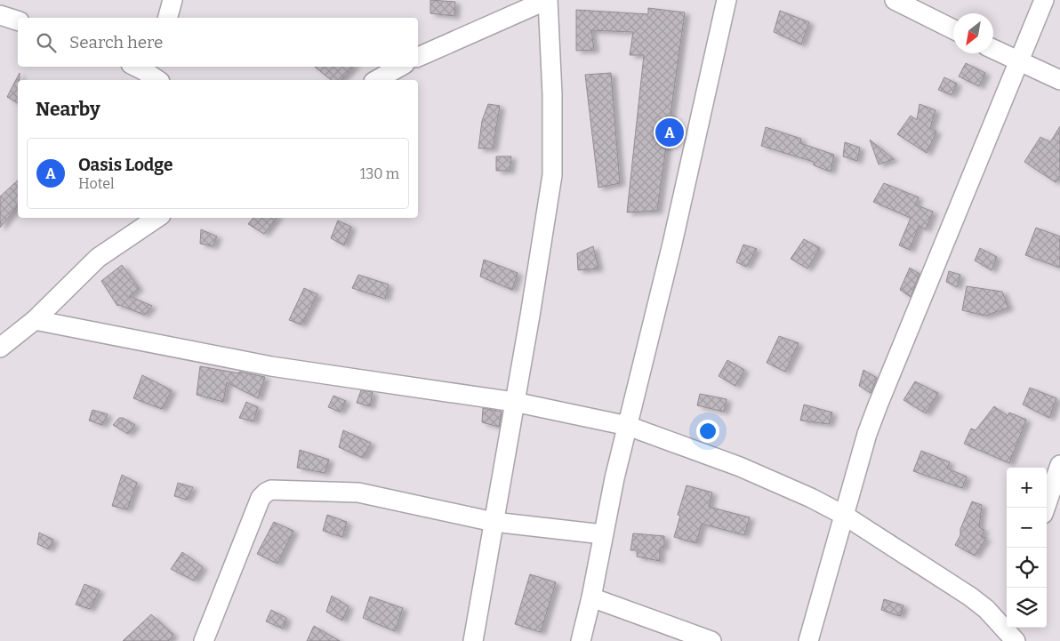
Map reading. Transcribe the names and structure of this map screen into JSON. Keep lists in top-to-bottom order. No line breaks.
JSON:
{"north":"bottom left","page":{"search":"Search here","heading":"Nearby","pins":"A","list":[{"mark":"A","name":"Oasis Lodge","note":"Hotel","value":"130 m"}],"map_buttons":["+","−"]}}
